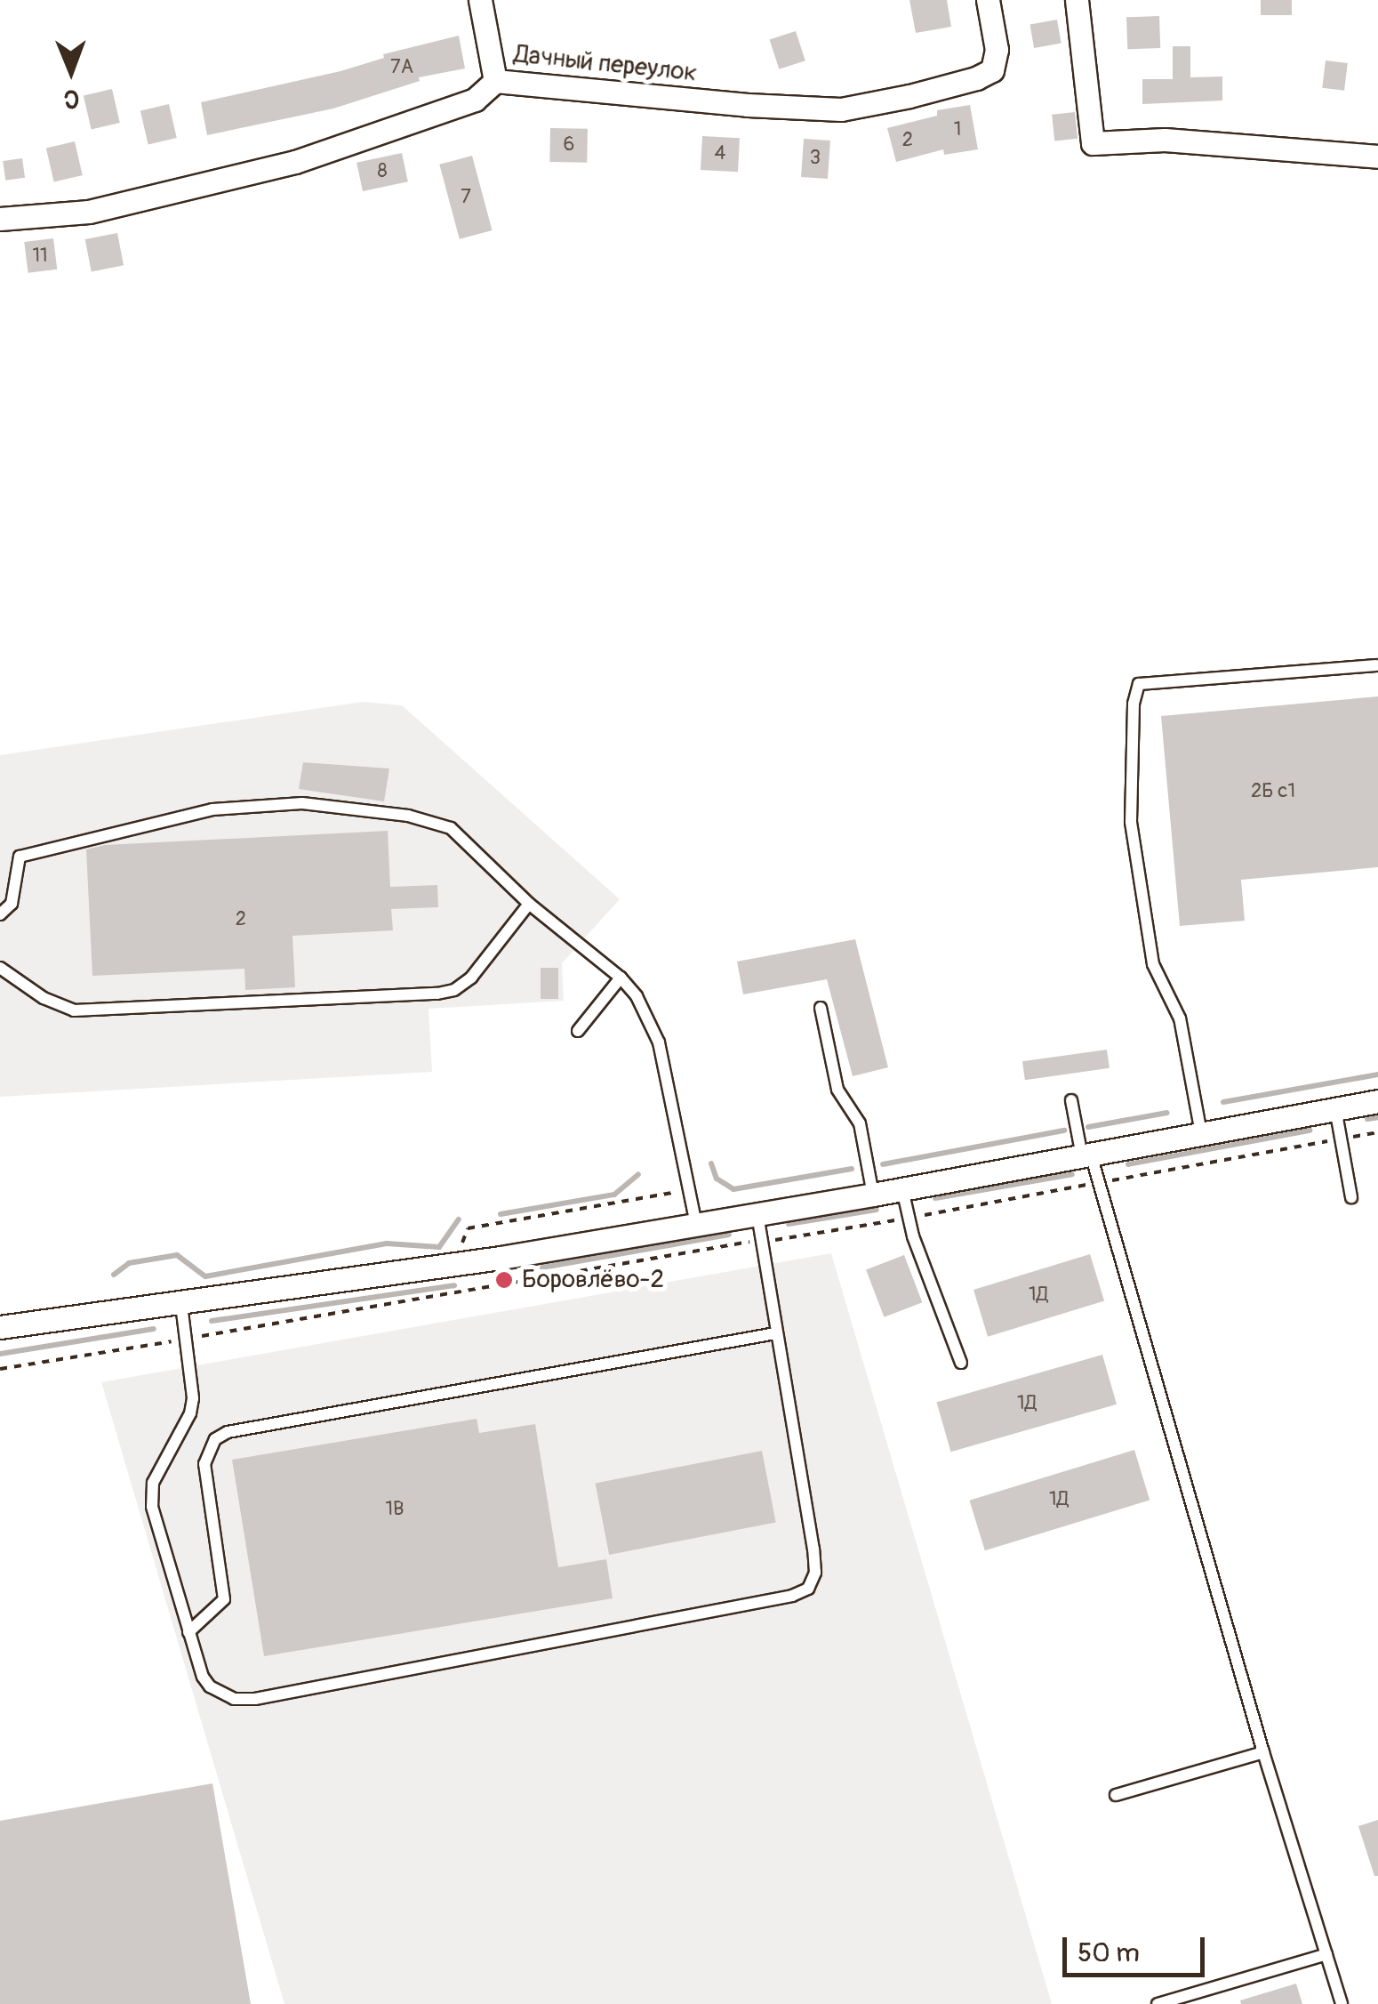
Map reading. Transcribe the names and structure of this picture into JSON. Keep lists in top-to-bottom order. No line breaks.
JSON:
{"streets":{"street":["Дачный переулок"]},"places":["Боровлёво-2"],"house_numbers":["7А","1","2","6","4","3","8","7","11","2Б с1","2","1Д","1Д","1Д","1В"],"scale_bar":"50 m","north":"bottom"}
